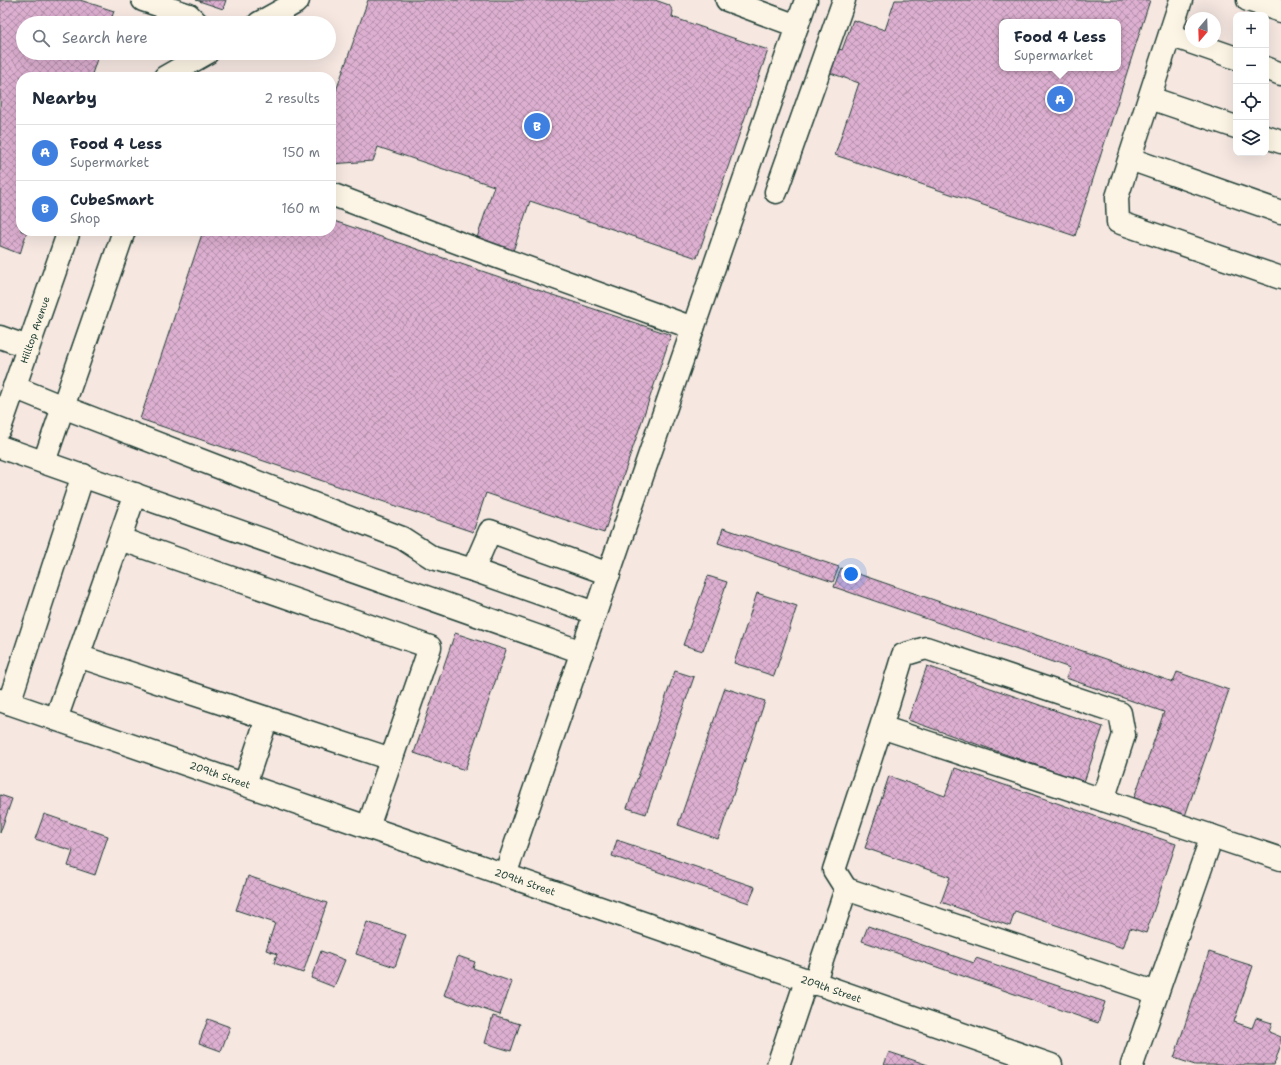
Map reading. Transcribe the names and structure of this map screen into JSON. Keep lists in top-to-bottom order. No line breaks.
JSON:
{"streets":{"street":["Hilltop Avenue","209th Street"]},"north":"bottom","page":{"map_buttons":["+","−"],"search":"Search here","popup":["Food 4 Less","Supermarket"],"heading":["Nearby","2 results"],"pins":["A","B"],"list":[{"mark":"A","name":"Food 4 Less","note":"Supermarket","value":"150 m"},{"mark":"B","name":"CubeSmart","note":"Shop","value":"160 m"}]}}
